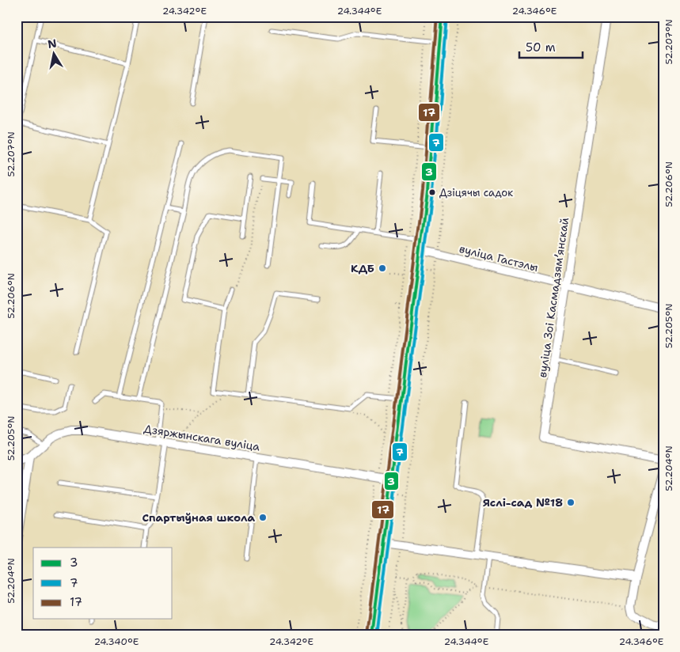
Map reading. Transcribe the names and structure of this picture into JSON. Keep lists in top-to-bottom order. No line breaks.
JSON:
{"streets":{"street":["вуліца Гастэлы","вуліца Зоі Касмадзямʼянскай","Дзяржынскага вуліца"]},"crossings":[["вуліца Гастэлы","вуліца Зоі Касмадзямʼянскай"]],"places":["Дзіцячы садок","КДБ","Яслі-сад №18","Спартыўная школа"],"lines":["transit line 3","transit line 17","transit line 7"],"legend":["3","7","17"],"scale_bar":"50 m","north":"top","coordinates":["24.342°E","24.344°E","24.346°E","52.207°N","52.206°N","52.205°N","52.204°N","24.340°E"]}
